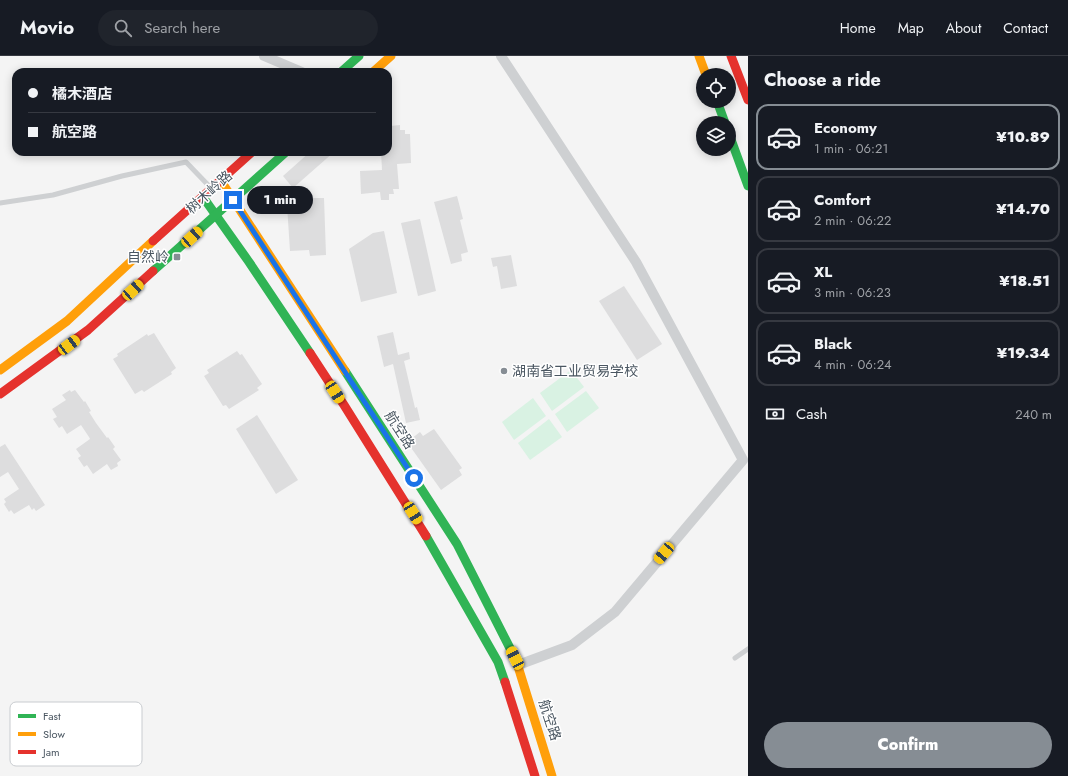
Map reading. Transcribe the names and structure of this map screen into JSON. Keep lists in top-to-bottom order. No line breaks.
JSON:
{"streets":{"street":["树木岭路","航空路"]},"crossings":[["树木岭路","航空路"]],"places":{"transit":["自然岭"],"other":["湖南省工业贸易学校"]},"legend":["Fast","Slow","Jam"],"page":{"header":"Movio","search":"Search here","nav":["Home","Map","About","Contact"],"heading":"Choose a ride","banner":["橘木酒店","航空路"],"list":[{"name":"Economy","note":"1 min · 06:21","value":"¥10.89"},{"name":"Comfort","note":"2 min · 06:22","value":"¥14.70"},{"name":"XL","note":"3 min · 06:23","value":"¥18.51"},{"name":"Black","note":"4 min · 06:24","value":"¥19.34"}],"bubble":"1 min","pay":["Cash","240 m"],"buttons":"Confirm"}}
